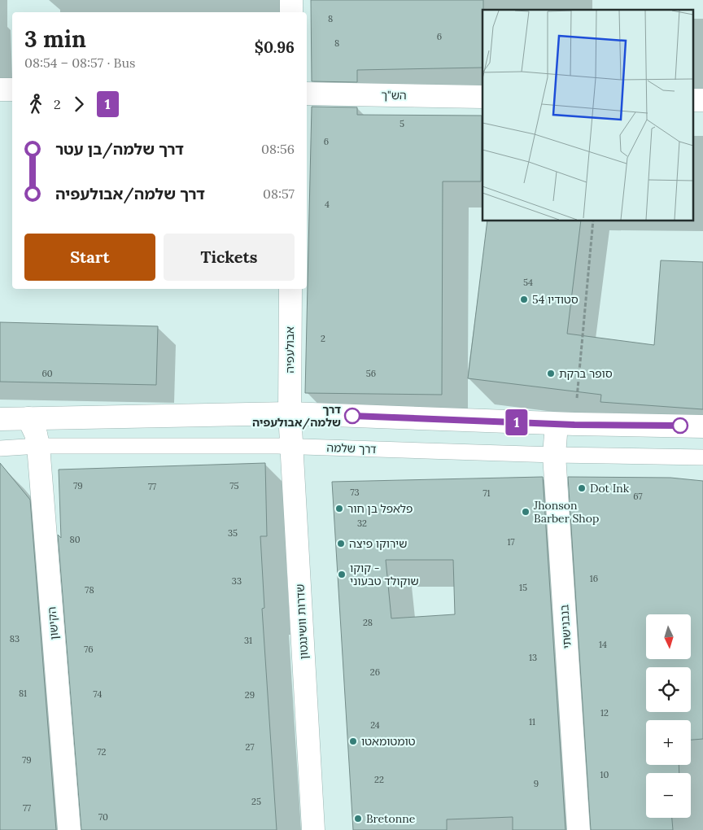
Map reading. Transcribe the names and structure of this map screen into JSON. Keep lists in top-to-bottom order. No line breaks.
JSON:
{"streets":{"street":["הש\"ך","אבולעפיה","שדרות וושינגטון","הקישון","בנבנישתי"],"lane":["דרך שלמה"]},"crossings":[["אבולעפיה","שדרות וושינגטון"],["דרך שלמה","שדרות וושינגטון"],["דרך שלמה","הקישון"],["דרך שלמה","בנבנישתי"]],"places":["סטודיו 54","סופר ברקת","דרך שלמה/אבולעפיה","Dot Ink","פלאפל בן חור","Jhonson Barber Shop","שירוקו פיצה","קוקו - שוקולד טבעוני","טומטומאטו","Bretonne"],"lines":["bus line 1"],"house_numbers":["8","6","8","5","6","4","54","2","60","56","79","75","77","73","71","67","32","35","80","17","16","33","15","78","28","83","31","14","76","13","26","81","74","29","12","11","24","27","72","79","10","22","9","25","77","70"],"north":"bottom","page":{"on_map":"1","heading":["3 min","08:54 – 08:57 · Bus","$0.96"],"legs":["2","1"],"list":[{"name":"דרך שלמה/בן עטר","value":"08:56"},{"name":"דרך שלמה/אבולעפיה","value":"08:57"}],"buttons":["Start","Tickets"],"map_buttons":["+","−"]}}
